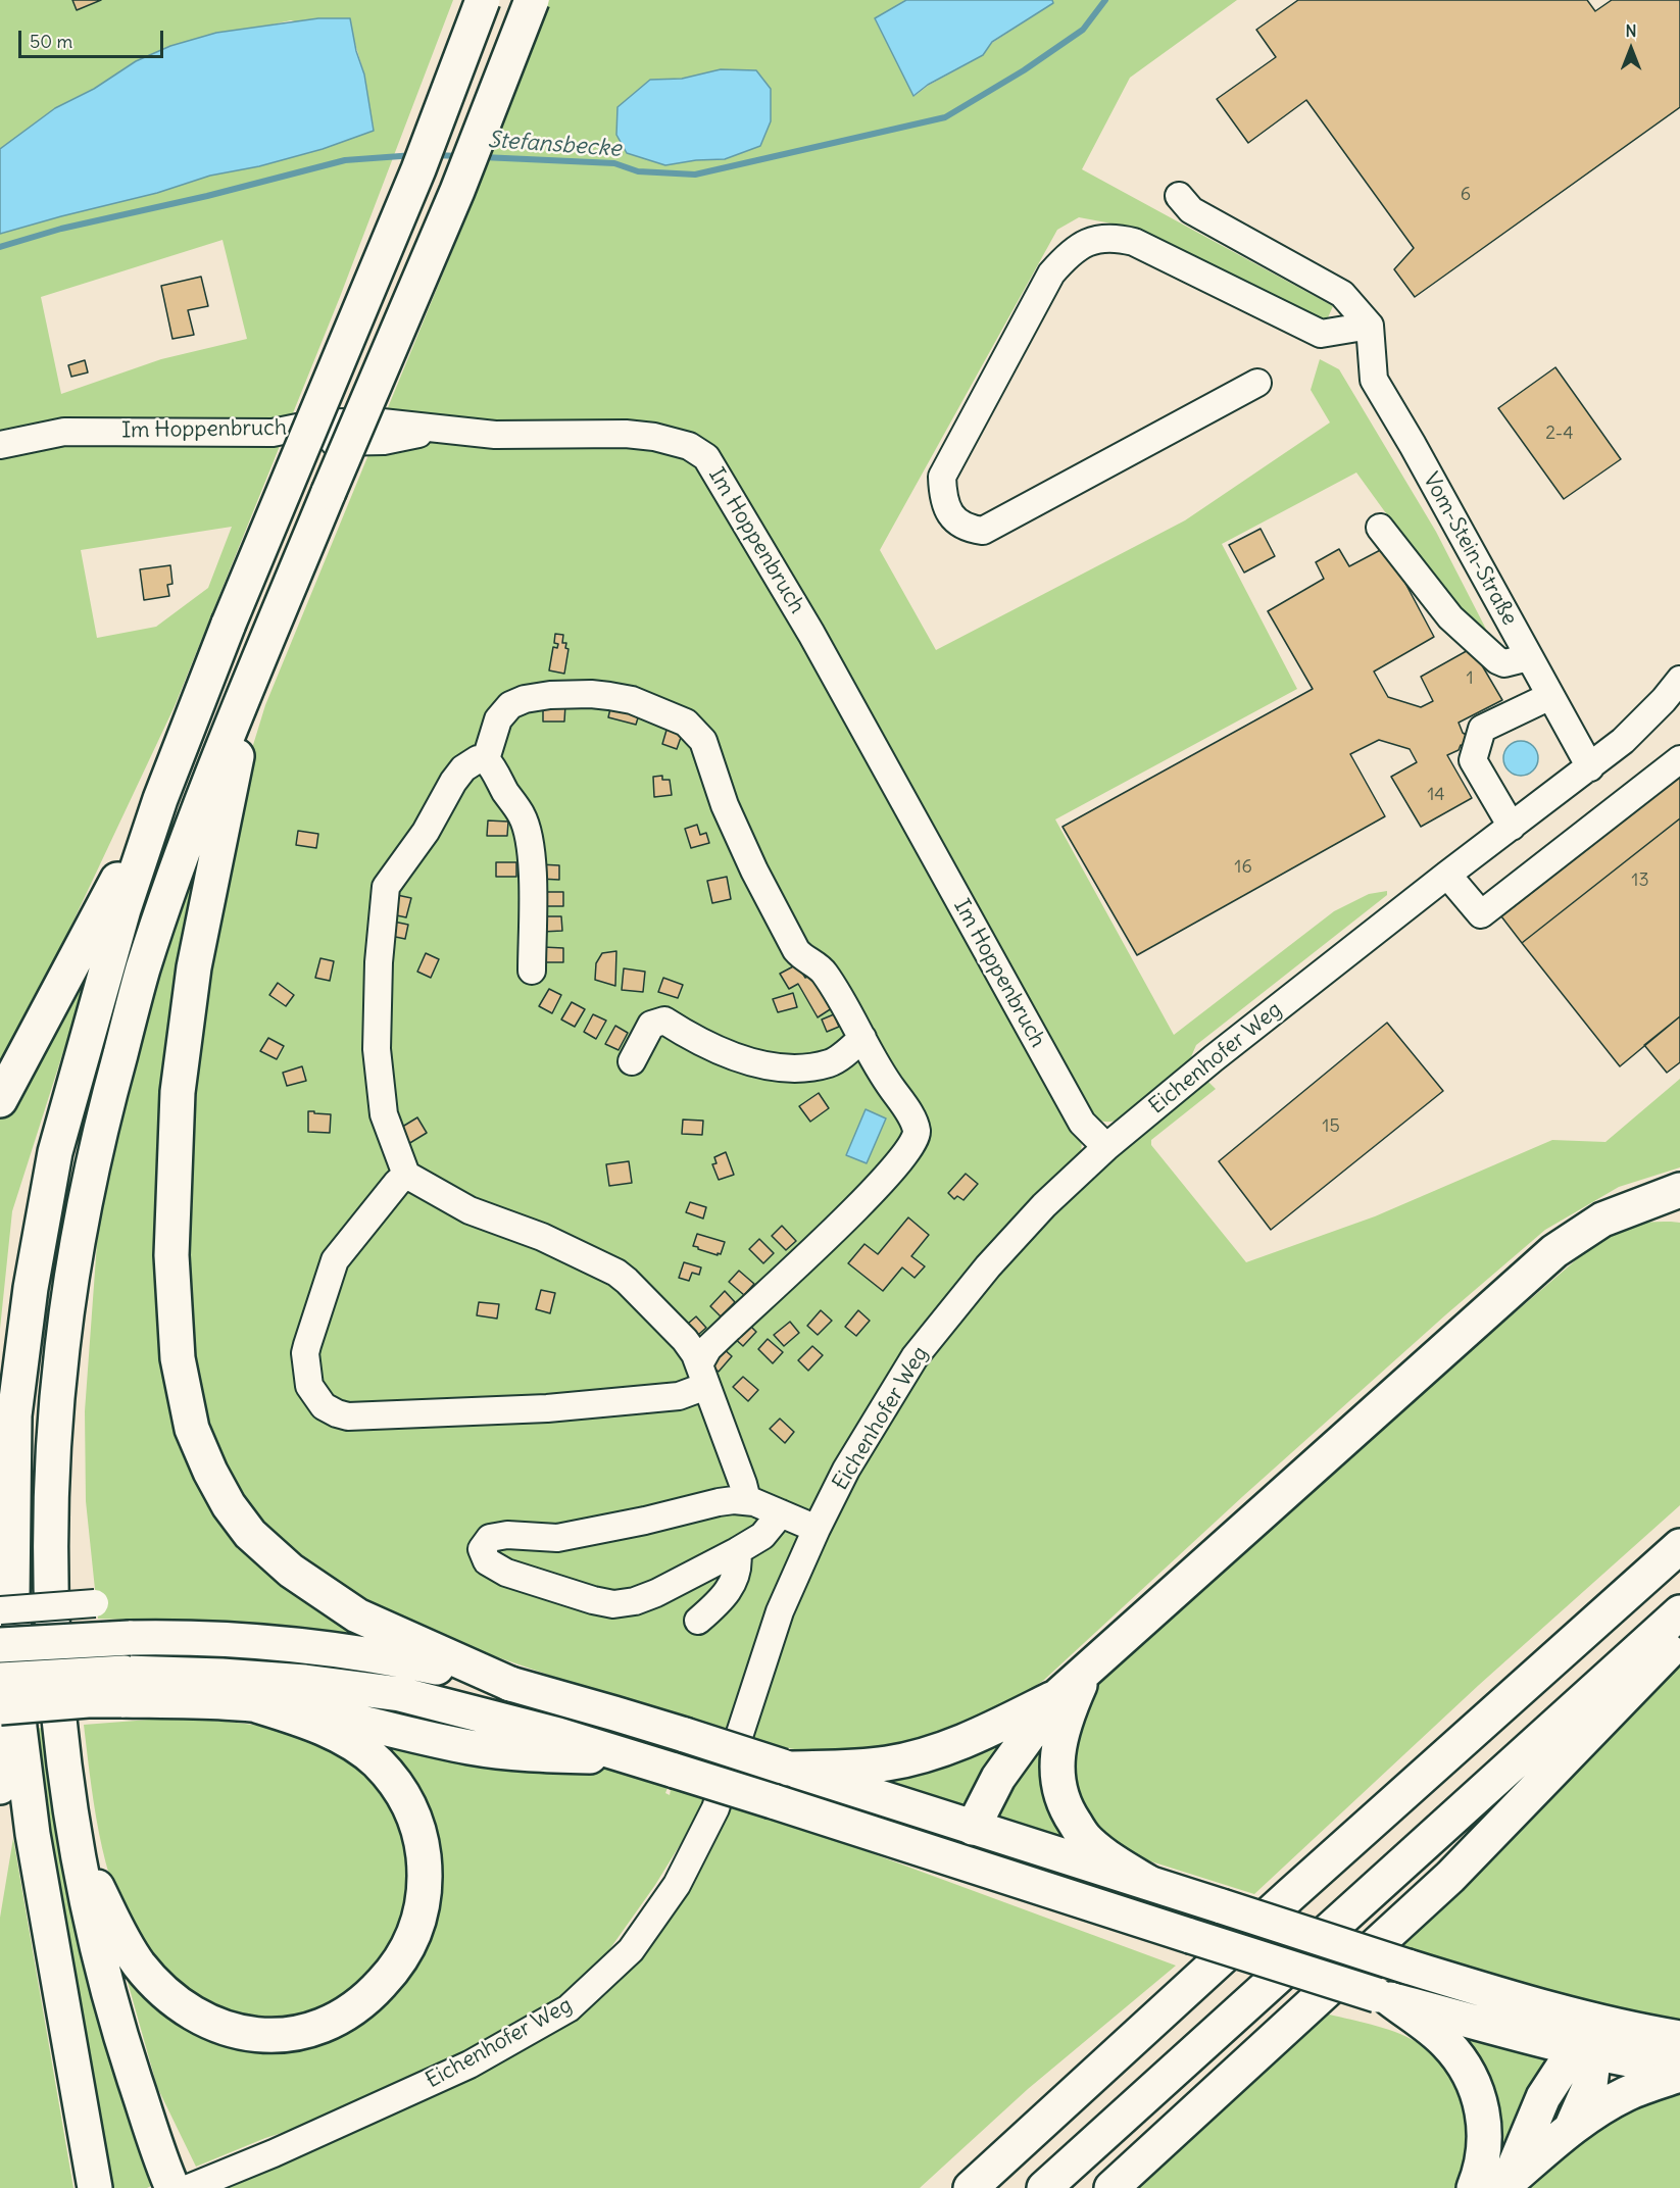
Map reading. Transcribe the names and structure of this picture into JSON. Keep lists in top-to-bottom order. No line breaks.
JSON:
{"streets":{"street":["Im Hoppenbruch","Vom-Stein-Straße","Eichenhofer Weg"]},"crossings":[["Im Hoppenbruch","Eichenhofer Weg"],["Vom-Stein-Straße","Eichenhofer Weg"]],"water":["Stefansbecke"],"house_numbers":["6","2-4","1","14","16","13","15"],"scale_bar":"50 m","north":"top"}
